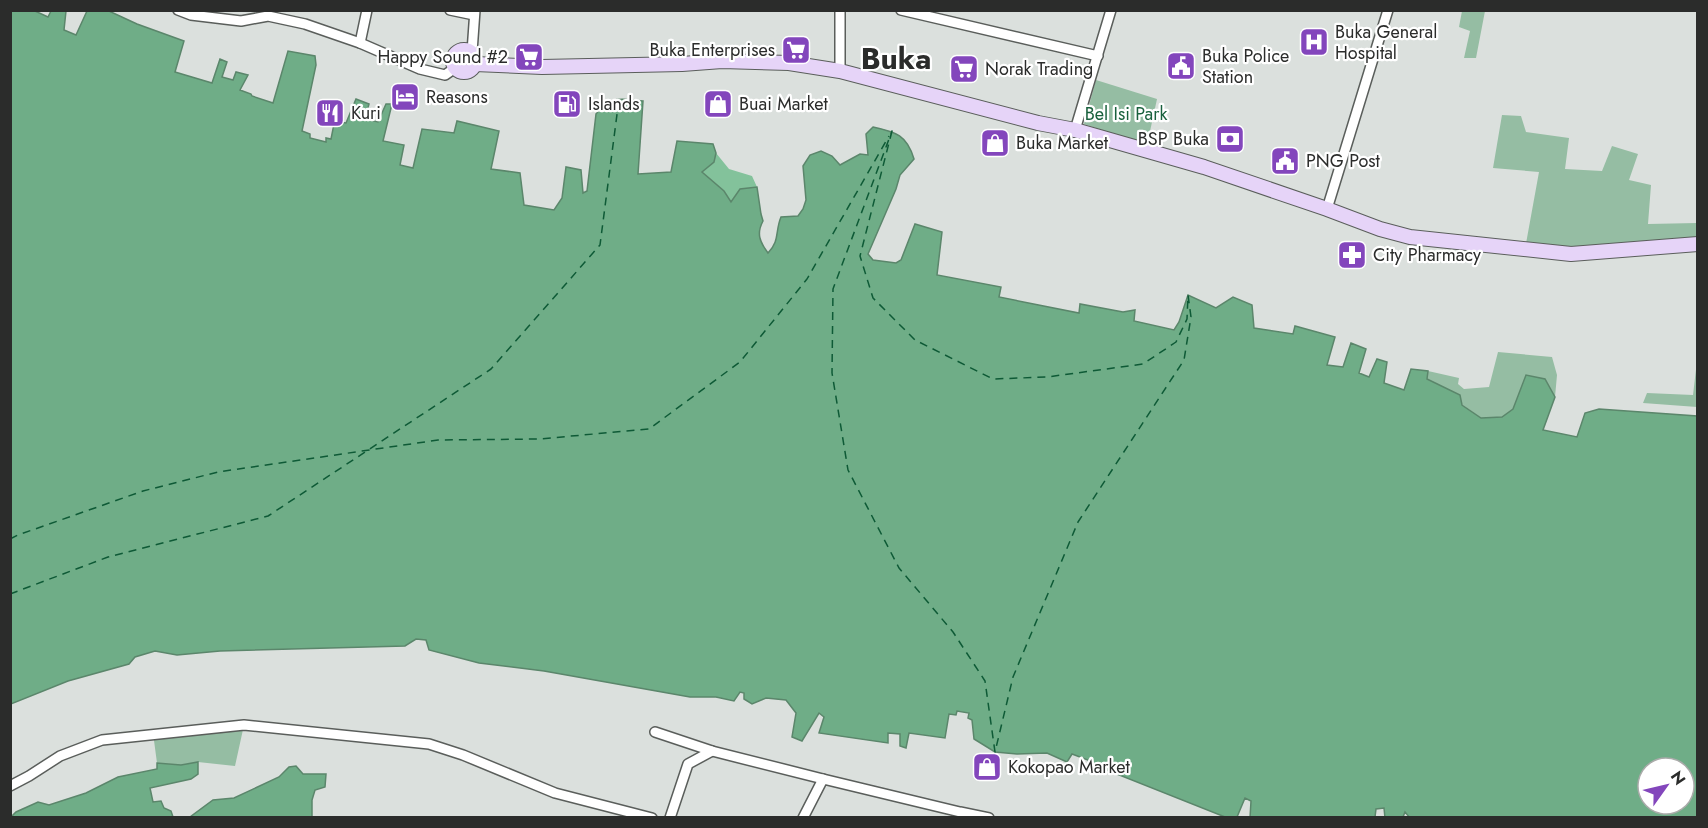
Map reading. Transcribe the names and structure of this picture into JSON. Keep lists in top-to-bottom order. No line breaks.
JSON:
{"districts":["Buka"],"parks":["Bel Isi Park"],"places":{"hospital":["Buka General Hospital"],"supermarket":["Buka Enterprises","Happy Sound #2","Norak Trading"],"public building":["Buka Police Station","PNG Post"],"hotel":["Reasons"],"fuel station":["Islands"],"shop":["Buai Market","Buka Market","Kokopao Market"],"restaurant":["Kuri"],"bank":["BSP Buka"],"pharmacy":["City Pharmacy"]},"north":"top right"}
